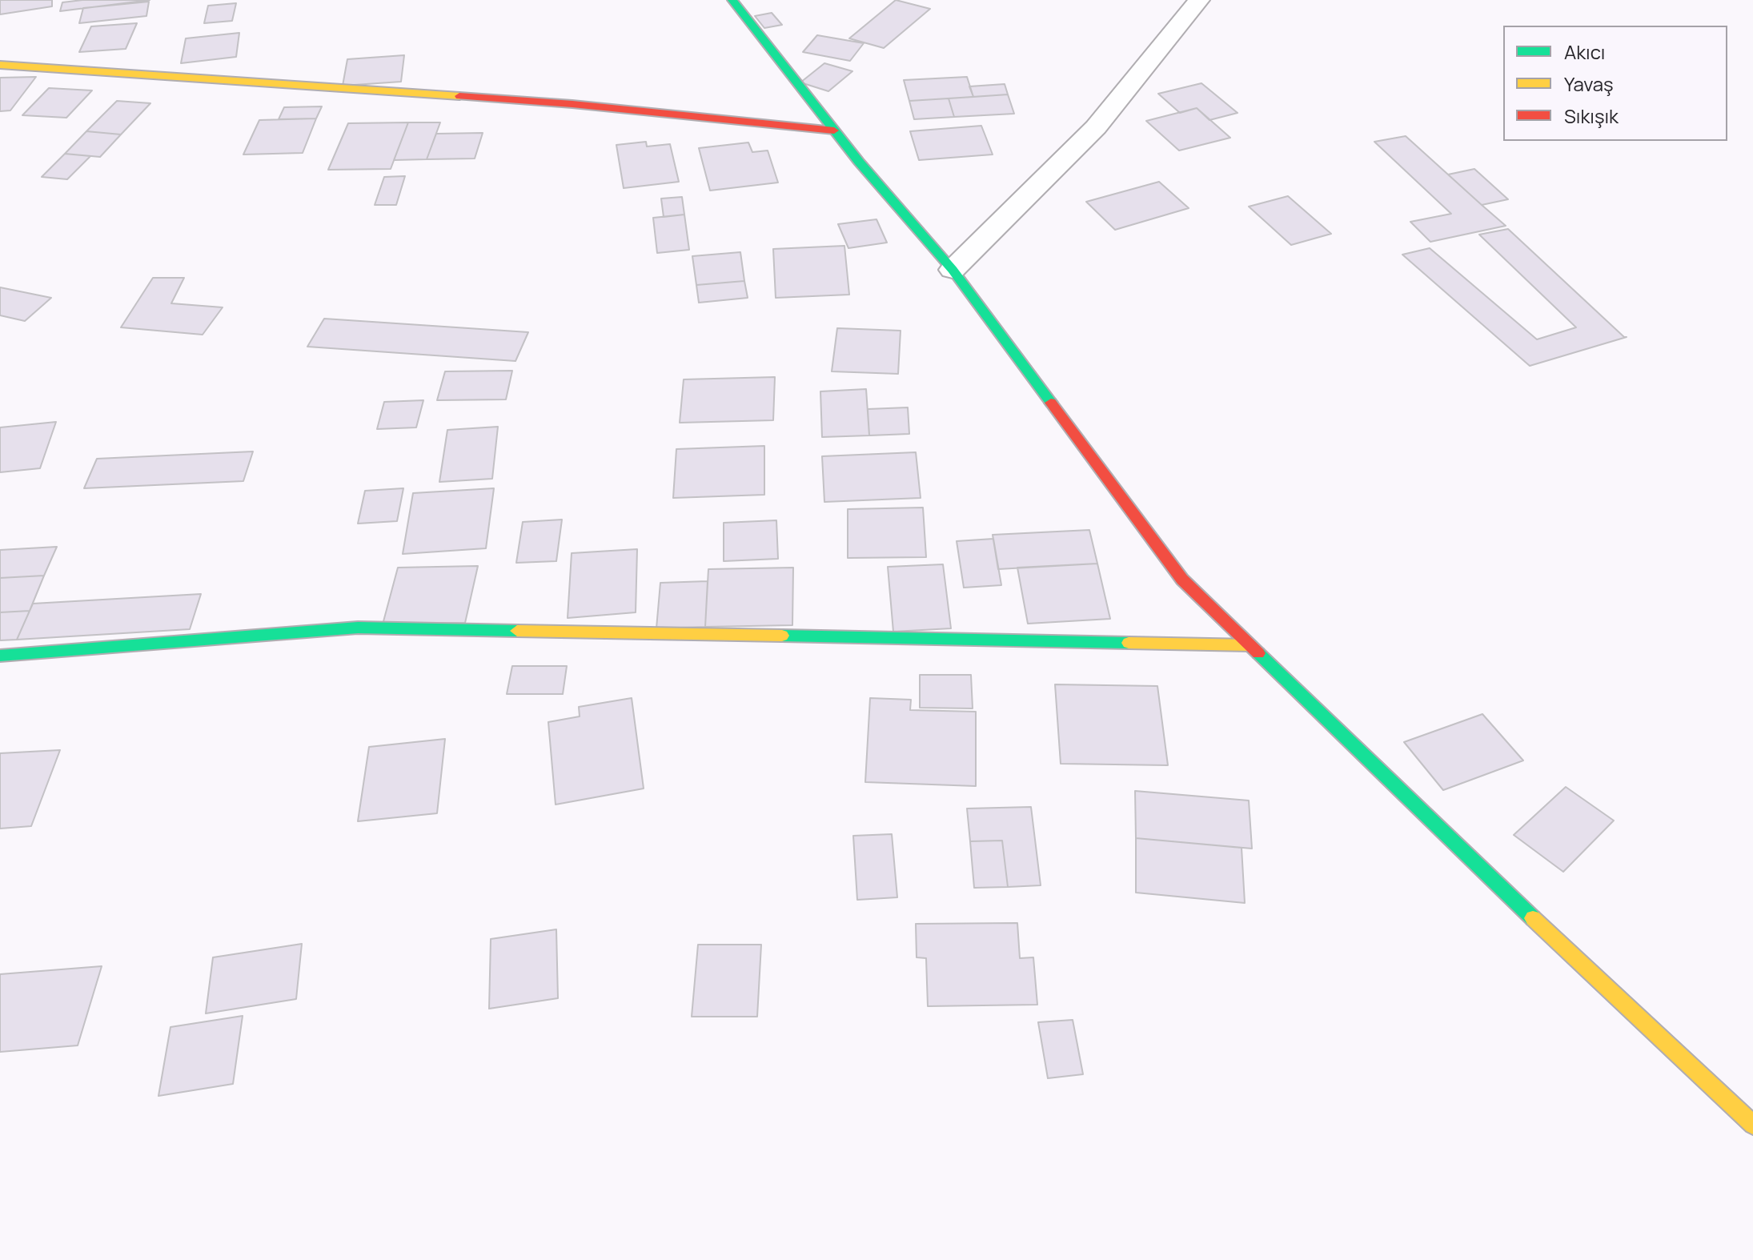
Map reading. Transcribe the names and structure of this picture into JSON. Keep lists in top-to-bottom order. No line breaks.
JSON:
{"legend":["Akıcı","Yavaş","Sıkışık"]}
